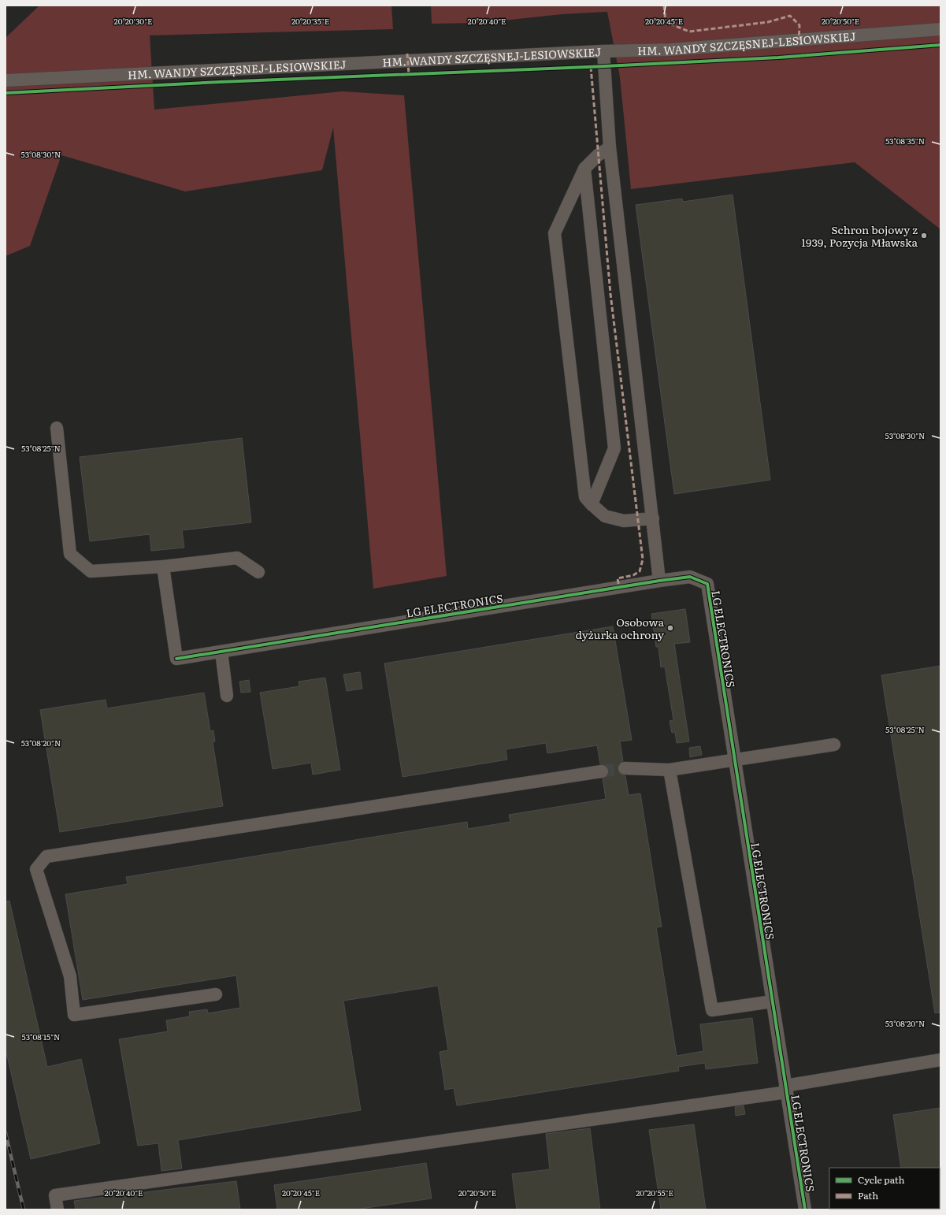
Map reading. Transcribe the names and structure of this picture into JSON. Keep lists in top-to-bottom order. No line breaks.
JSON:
{"streets":{"street":["HM. WANDY SZCZĘSNEJ-LESIOWSKIEJ","LG ELECTRONICS"]},"places":["Schron bojowy z 1939, Pozycja Mławska","Osobowa dyżurka ochrony"],"legend":["Cycle path","Path"],"coordinates":["20°20'30\"E","20°20'35\"E","20°20'40\"E","20°20'45\"E","20°20'50\"E","53°08'35\"N","53°08'30\"N","53°08'25\"N","53°08'20\"N","53°08'15\"N","20°20'55\"E"]}
